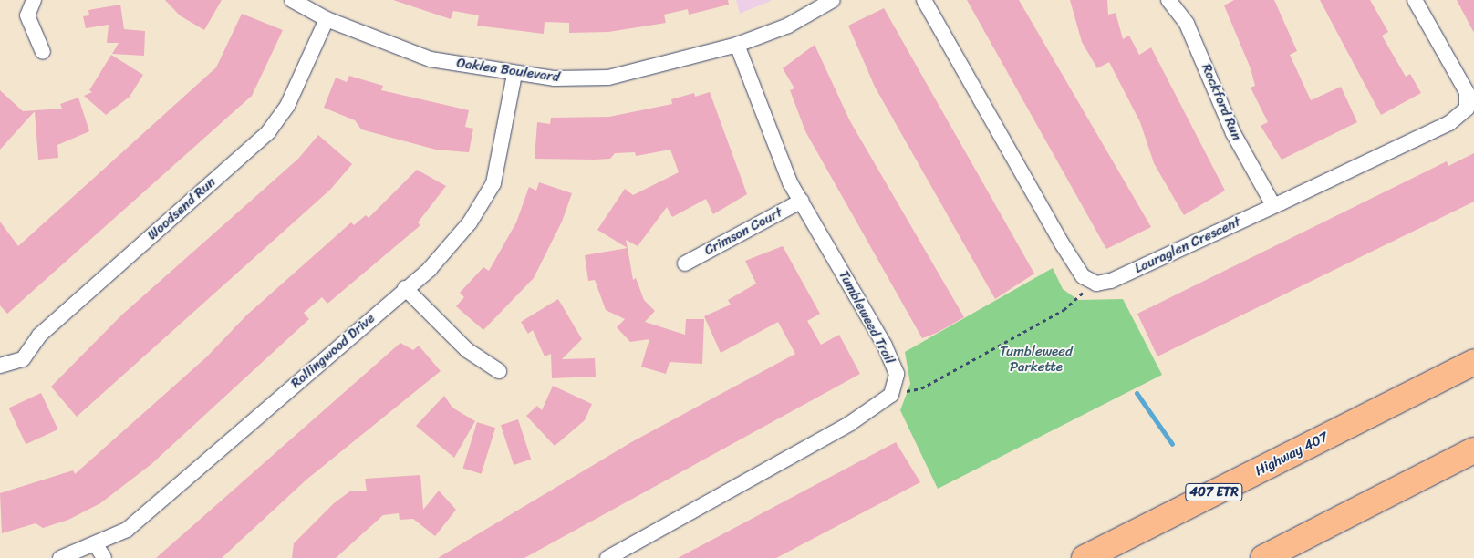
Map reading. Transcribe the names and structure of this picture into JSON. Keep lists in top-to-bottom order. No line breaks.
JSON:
{"streets":{"highway":["Highway 407","407 ETR"],"street":["Oaklea Boulevard","Rockford Run","Woodsend Run","Crimson Court","Lauraglen Crescent","Tumbleweed Trail","Rollingwood Drive"]},"crossings":[["Oaklea Boulevard","Woodsend Run"],["Oaklea Boulevard","Tumbleweed Trail"],["Oaklea Boulevard","Rollingwood Drive"],["Rockford Run","Lauraglen Crescent"],["Crimson Court","Tumbleweed Trail"]],"parks":["Tumbleweed Parkette"]}
